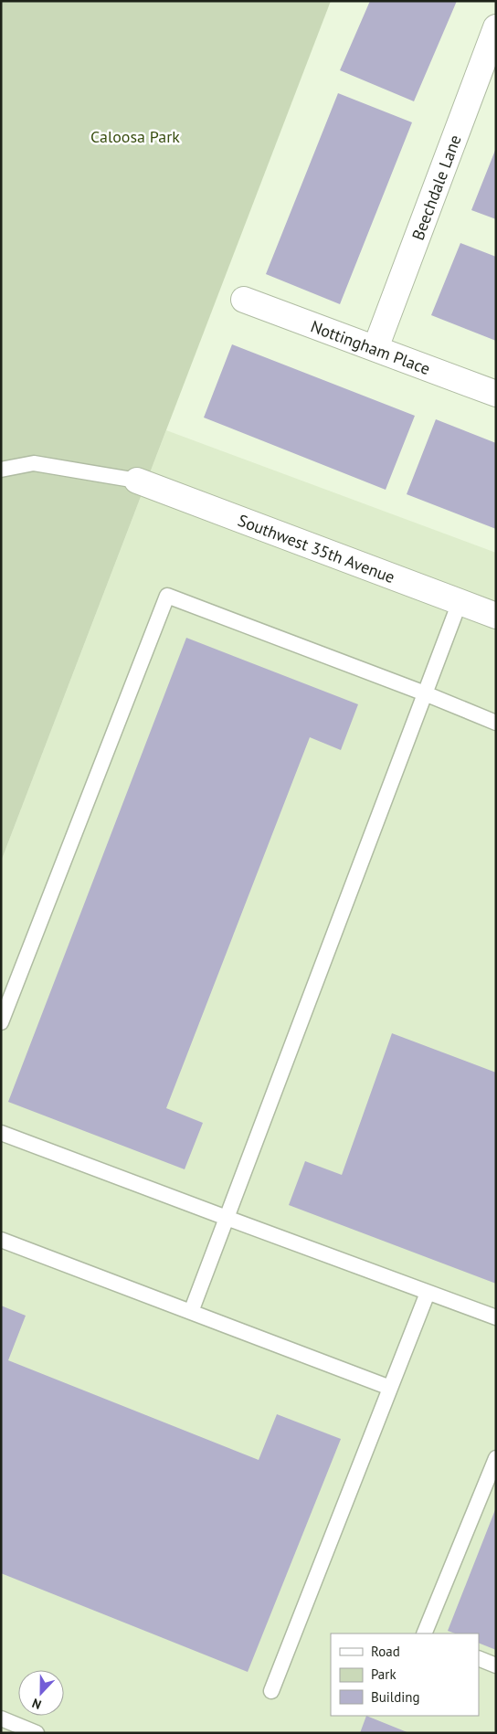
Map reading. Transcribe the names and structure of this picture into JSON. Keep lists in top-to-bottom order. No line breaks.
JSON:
{"streets":{"street":["Beechdale Lane","Nottingham Place","Southwest 35th Avenue"]},"crossings":[["Beechdale Lane","Nottingham Place"]],"parks":["Caloosa Park"],"legend":["Road","Park","Building"],"north":"bottom"}
